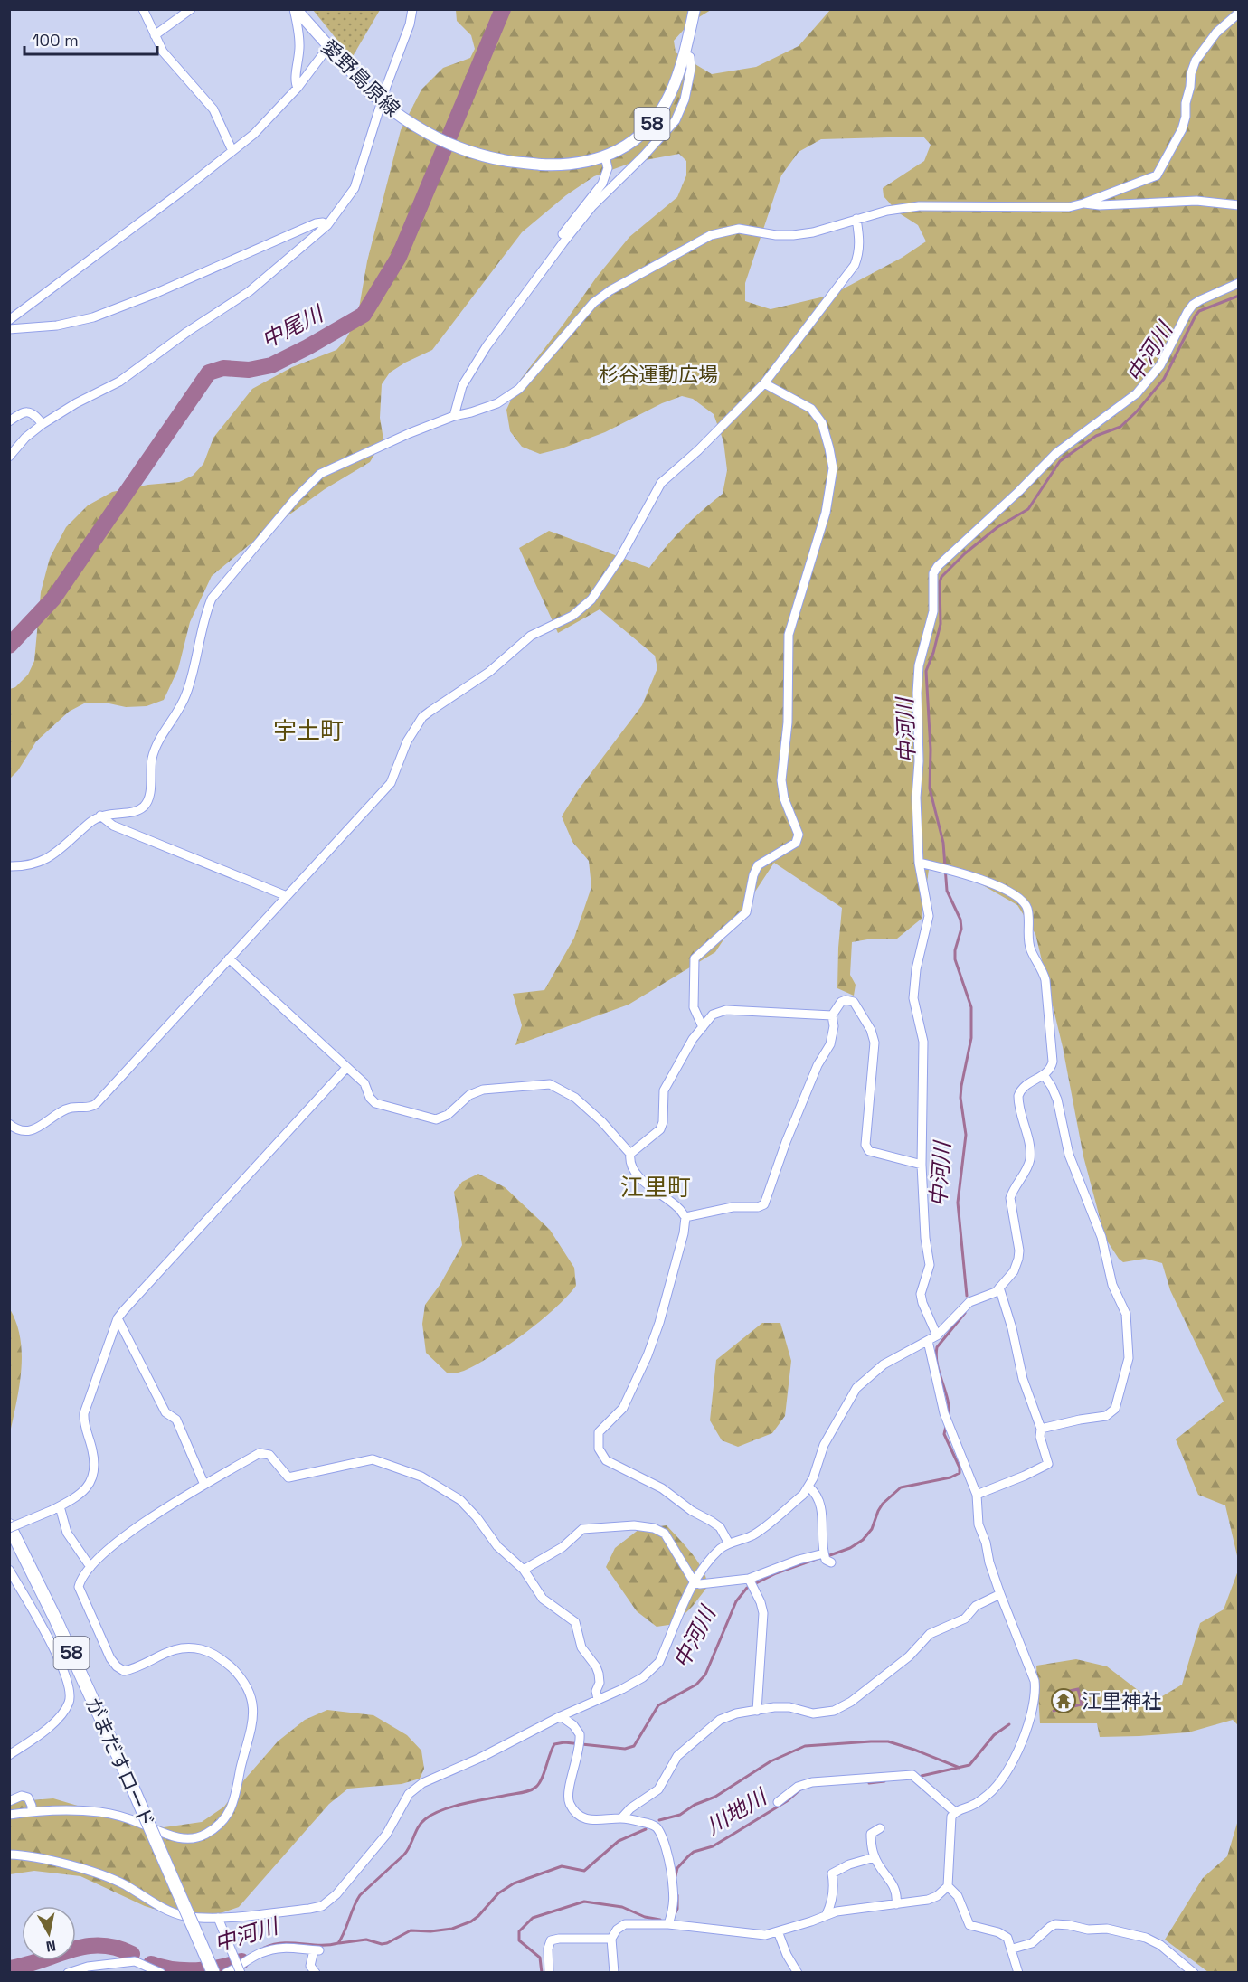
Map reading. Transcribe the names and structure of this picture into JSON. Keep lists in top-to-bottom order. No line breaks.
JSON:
{"streets":{"highway":["58","がまだすロード"],"main road":["愛野島原線"]},"districts":["宇土町","江里町"],"water":["中尾川","中河川","川地川"],"parks":["杉谷運動広場"],"places":{"temple":["江里神社"]},"scale_bar":"100 m","north":"bottom"}
